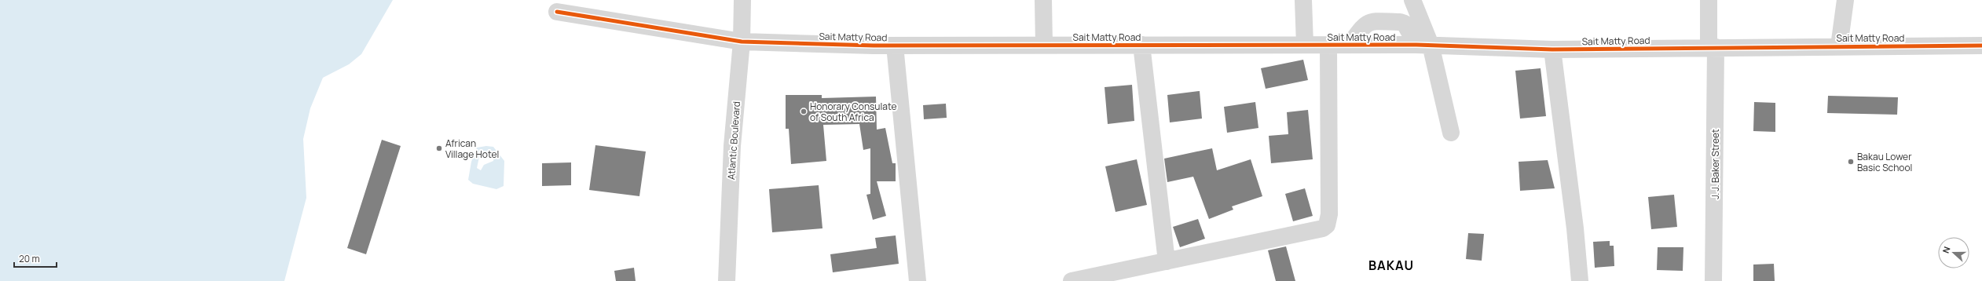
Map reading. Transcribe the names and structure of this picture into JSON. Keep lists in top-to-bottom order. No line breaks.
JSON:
{"streets":{"street":["Sait Matty Road","Atlantic Boulevard","J. J. Baker Street"]},"crossings":[["Sait Matty Road","Atlantic Boulevard"],["Sait Matty Road","J. J. Baker Street"]],"districts":["BAKAU"],"places":["Honorary Consulate of South Africa","African Village Hotel","Bakau Lower Basic School"],"scale_bar":"20 m","north":"left"}
